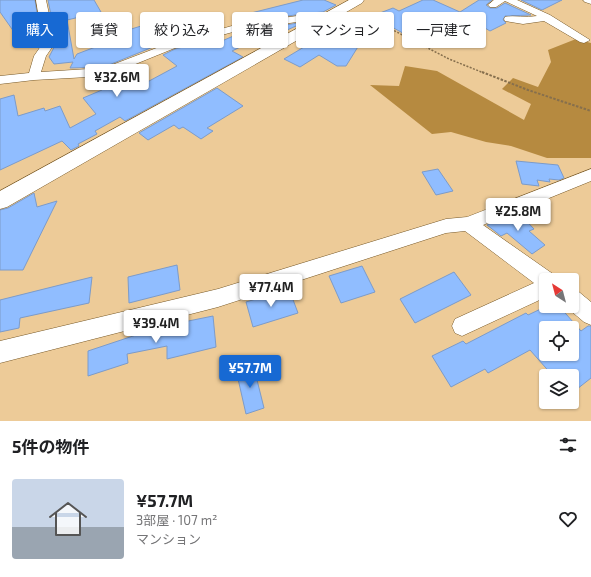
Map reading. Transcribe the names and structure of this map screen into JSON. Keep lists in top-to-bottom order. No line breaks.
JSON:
{"north":"top left","page":{"chip":["購入","賃貸","絞り込み","新着","マンション","一戸建て"],"price":["¥32.6M","¥25.8M","¥77.4M","¥39.4M","¥57.7M"],"heading":"5件の物件","list":[{"name":"¥57.7M","note":"3部屋 · 107 m² · マンション"}]}}
